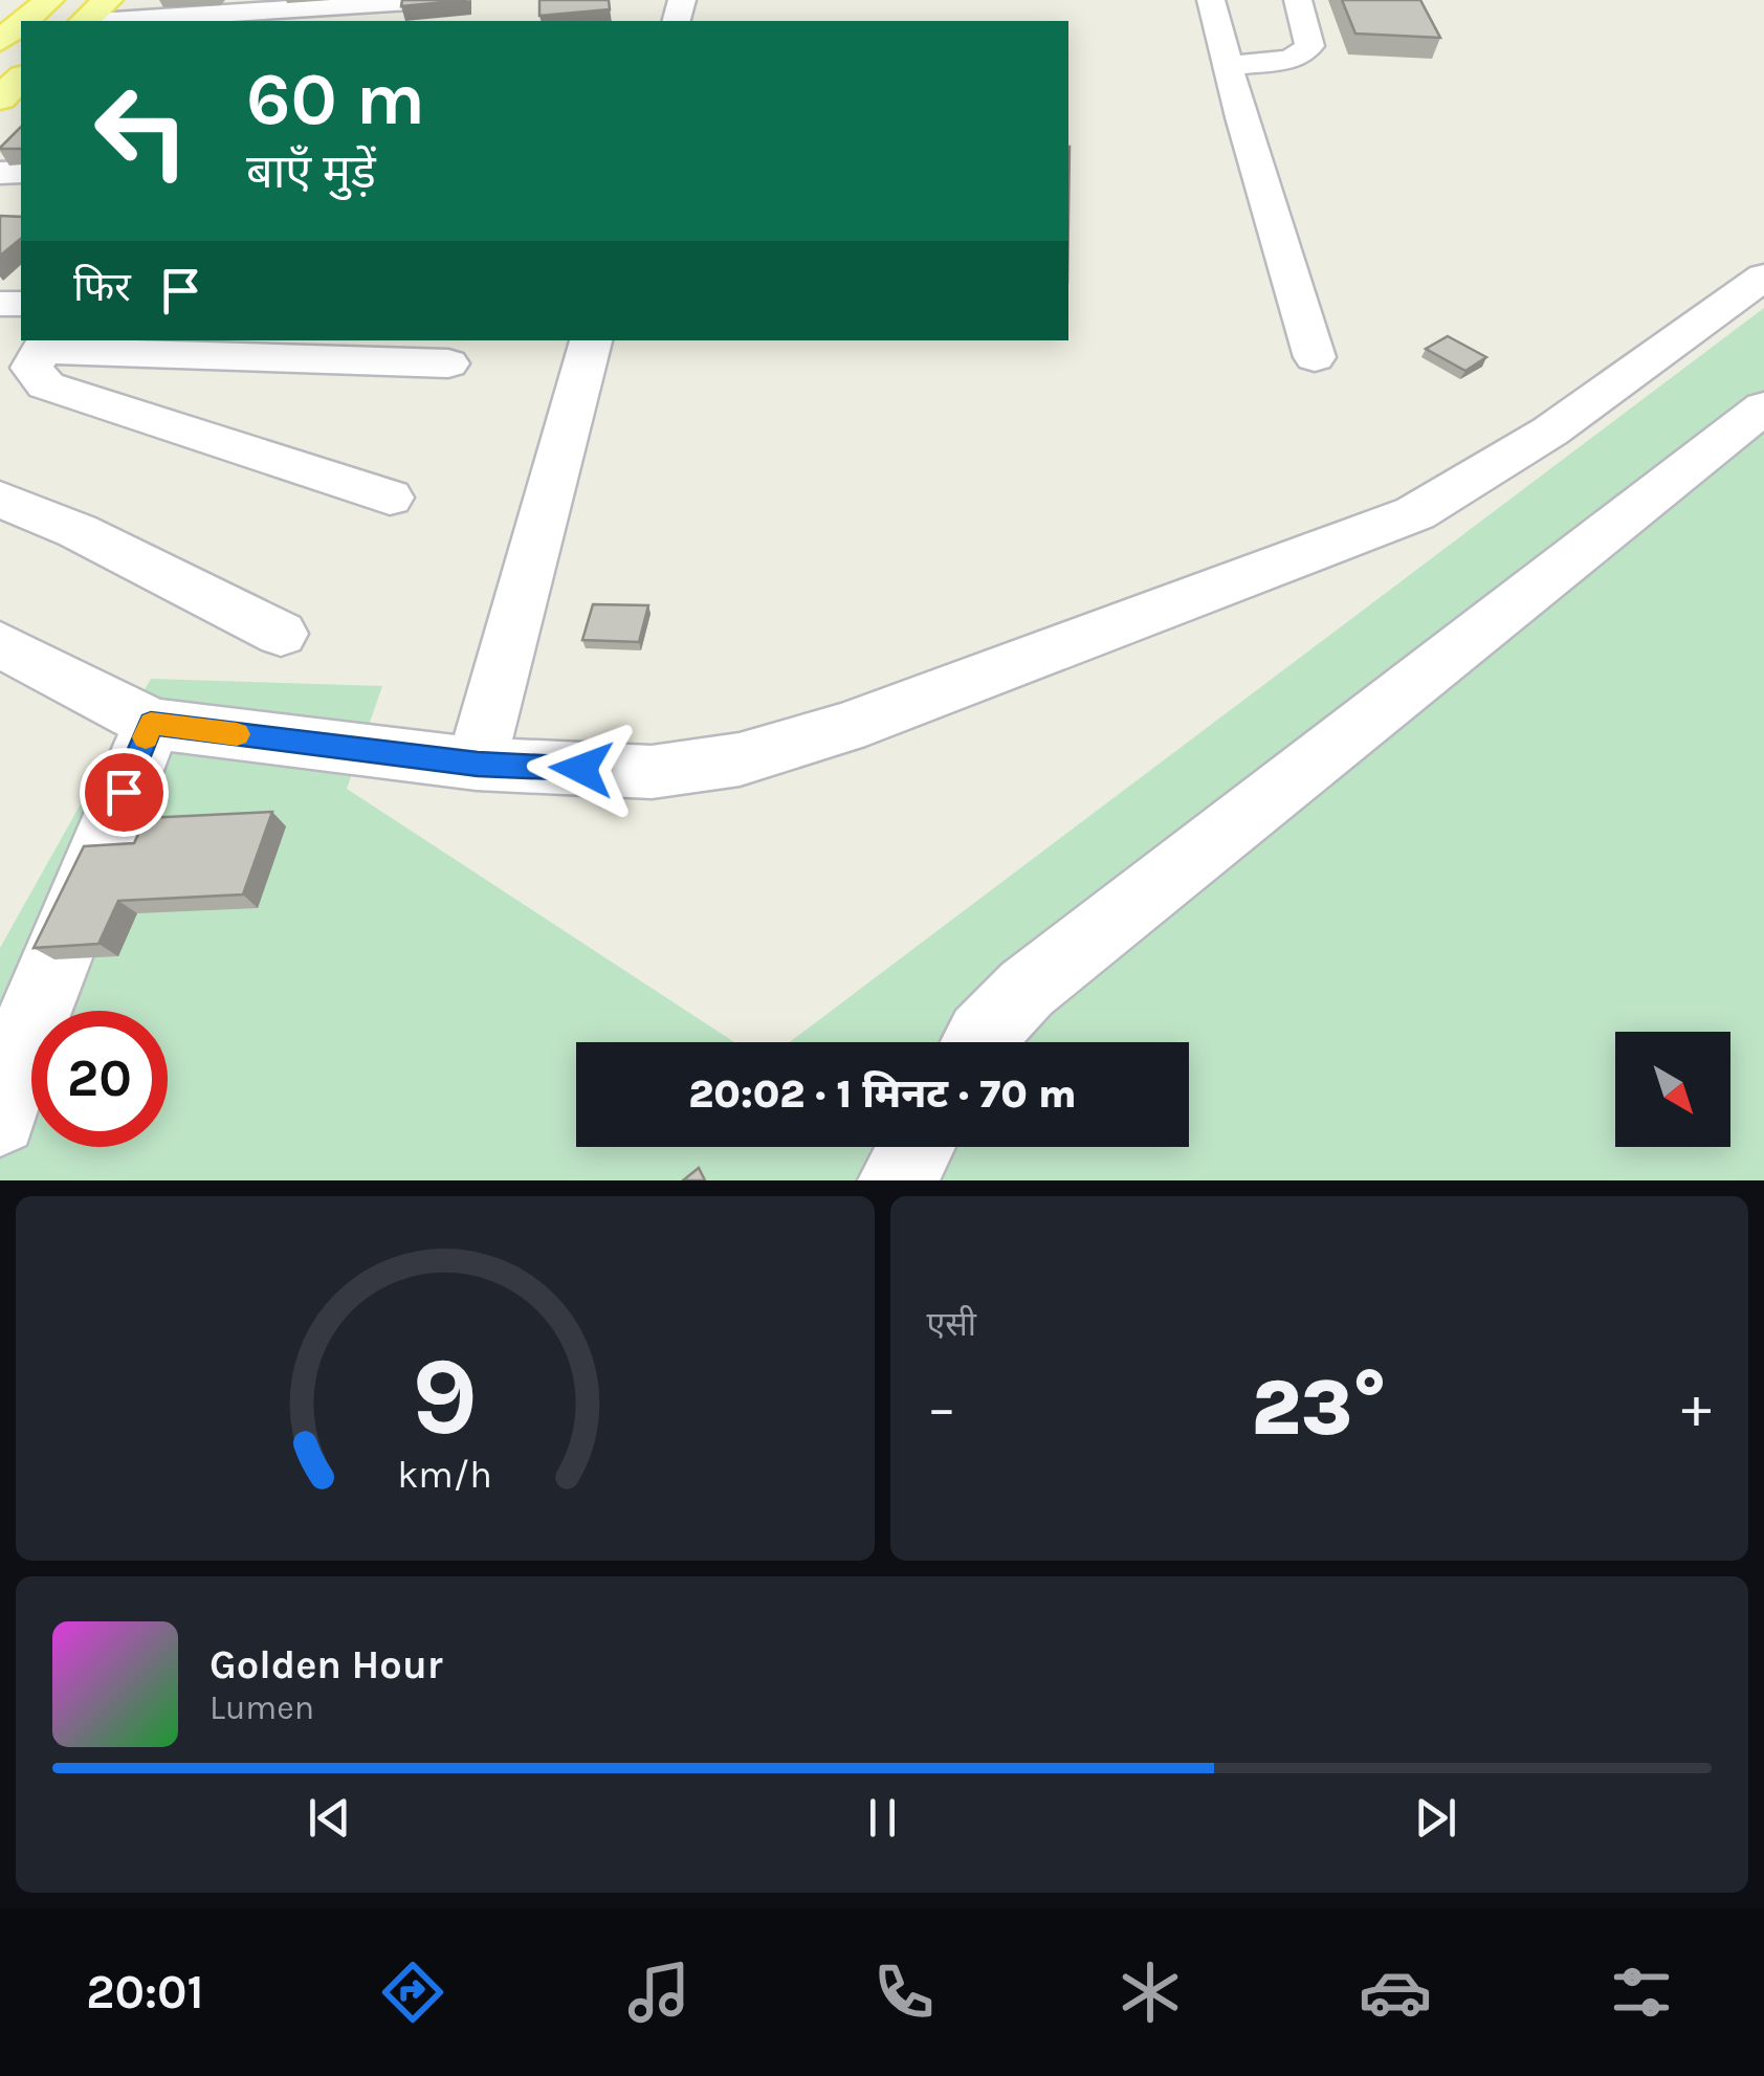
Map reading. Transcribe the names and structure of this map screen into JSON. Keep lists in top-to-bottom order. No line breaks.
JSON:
{"north":"bottom right","page":{"turn":["60 m","बाएँ मुड़ें"],"then":"फिर","limit":"20","trip":"20:02 · 1 मिनट · 70 m","tile":"एसी","heat":["−","23°","+"],"song":["Golden Hour","Lumen"],"tabs":"20:01","gauge":["9","km/h"]}}
